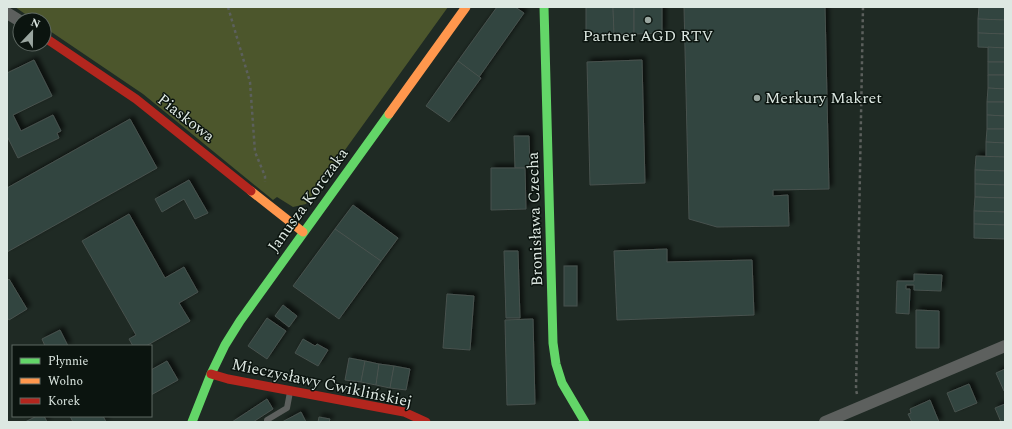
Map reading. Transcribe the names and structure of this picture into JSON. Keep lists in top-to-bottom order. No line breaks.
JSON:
{"streets":{"street":["Piaskowa","Janusza Korczaka","Bronisława Czecha","Mieczysławy Ćwiklińskiej"]},"crossings":[["Piaskowa","Janusza Korczaka"],["Janusza Korczaka","Mieczysławy Ćwiklińskiej"]],"places":["Partner AGD RTV","Merkury Makret"],"legend":["Płynnie","Wolno","Korek"],"north":"top"}
